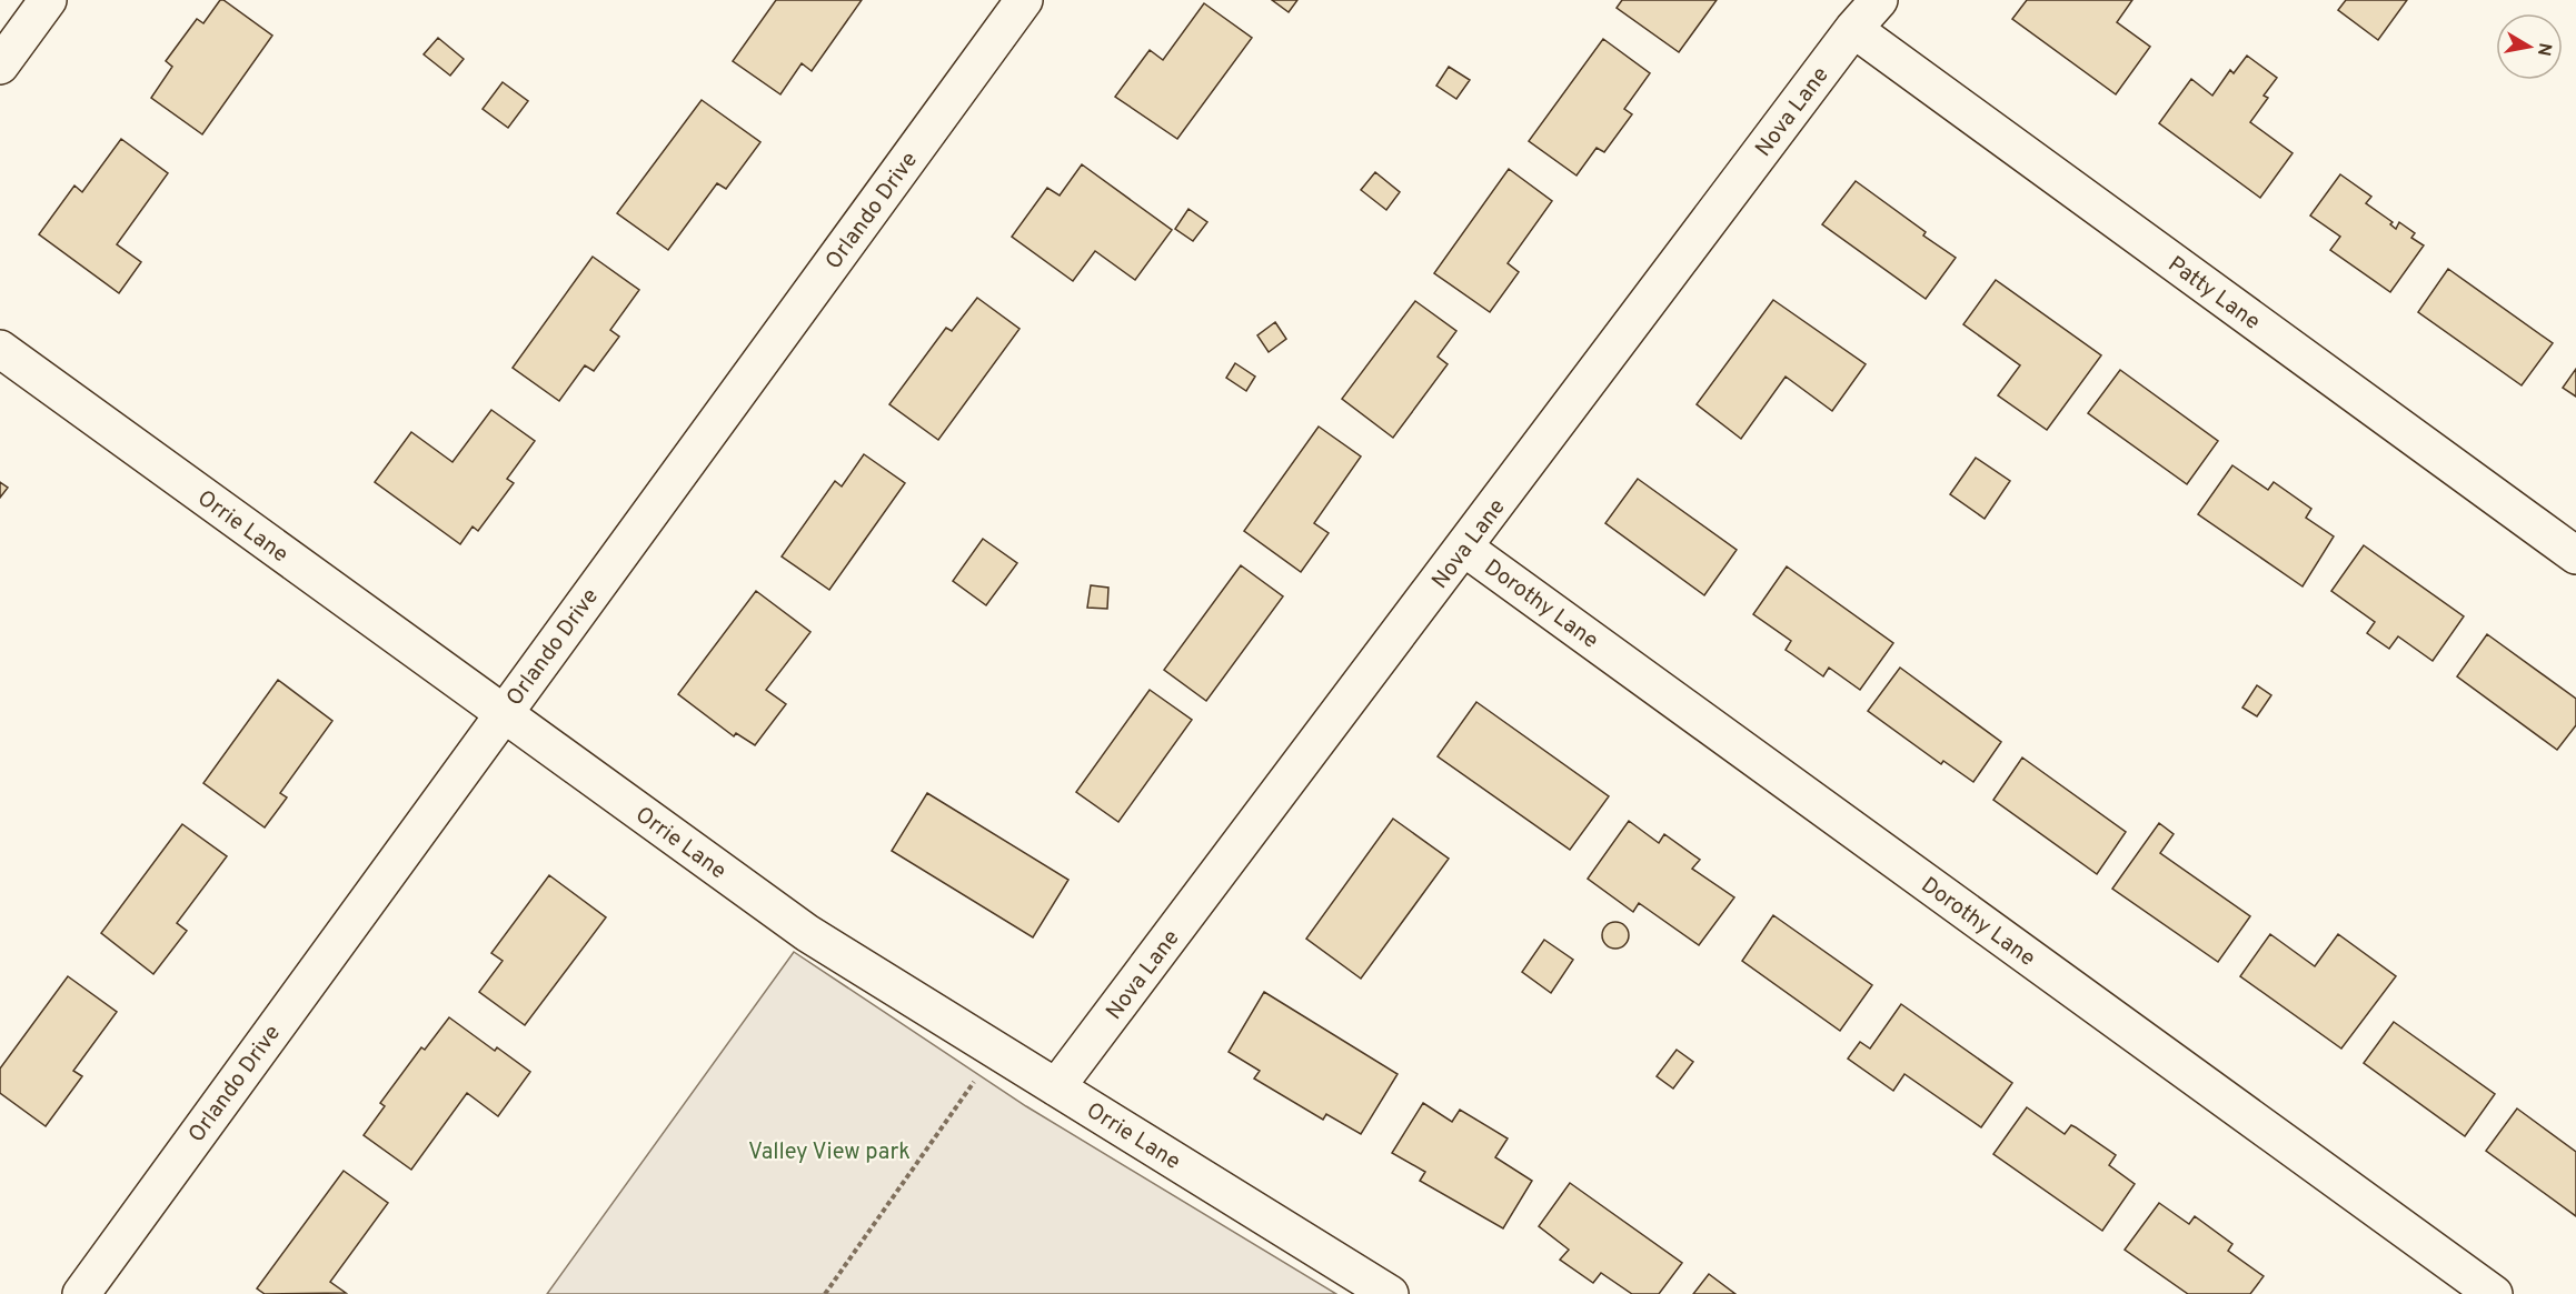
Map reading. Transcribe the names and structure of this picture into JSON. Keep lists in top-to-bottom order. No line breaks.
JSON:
{"streets":{"street":["Nova Lane","Orlando Drive","Patty Lane","Orrie Lane","Dorothy Lane"]},"crossings":[["Nova Lane","Patty Lane"],["Nova Lane","Orrie Lane"],["Nova Lane","Dorothy Lane"],["Orlando Drive","Orrie Lane"]],"parks":["Valley View park"],"north":"right"}
